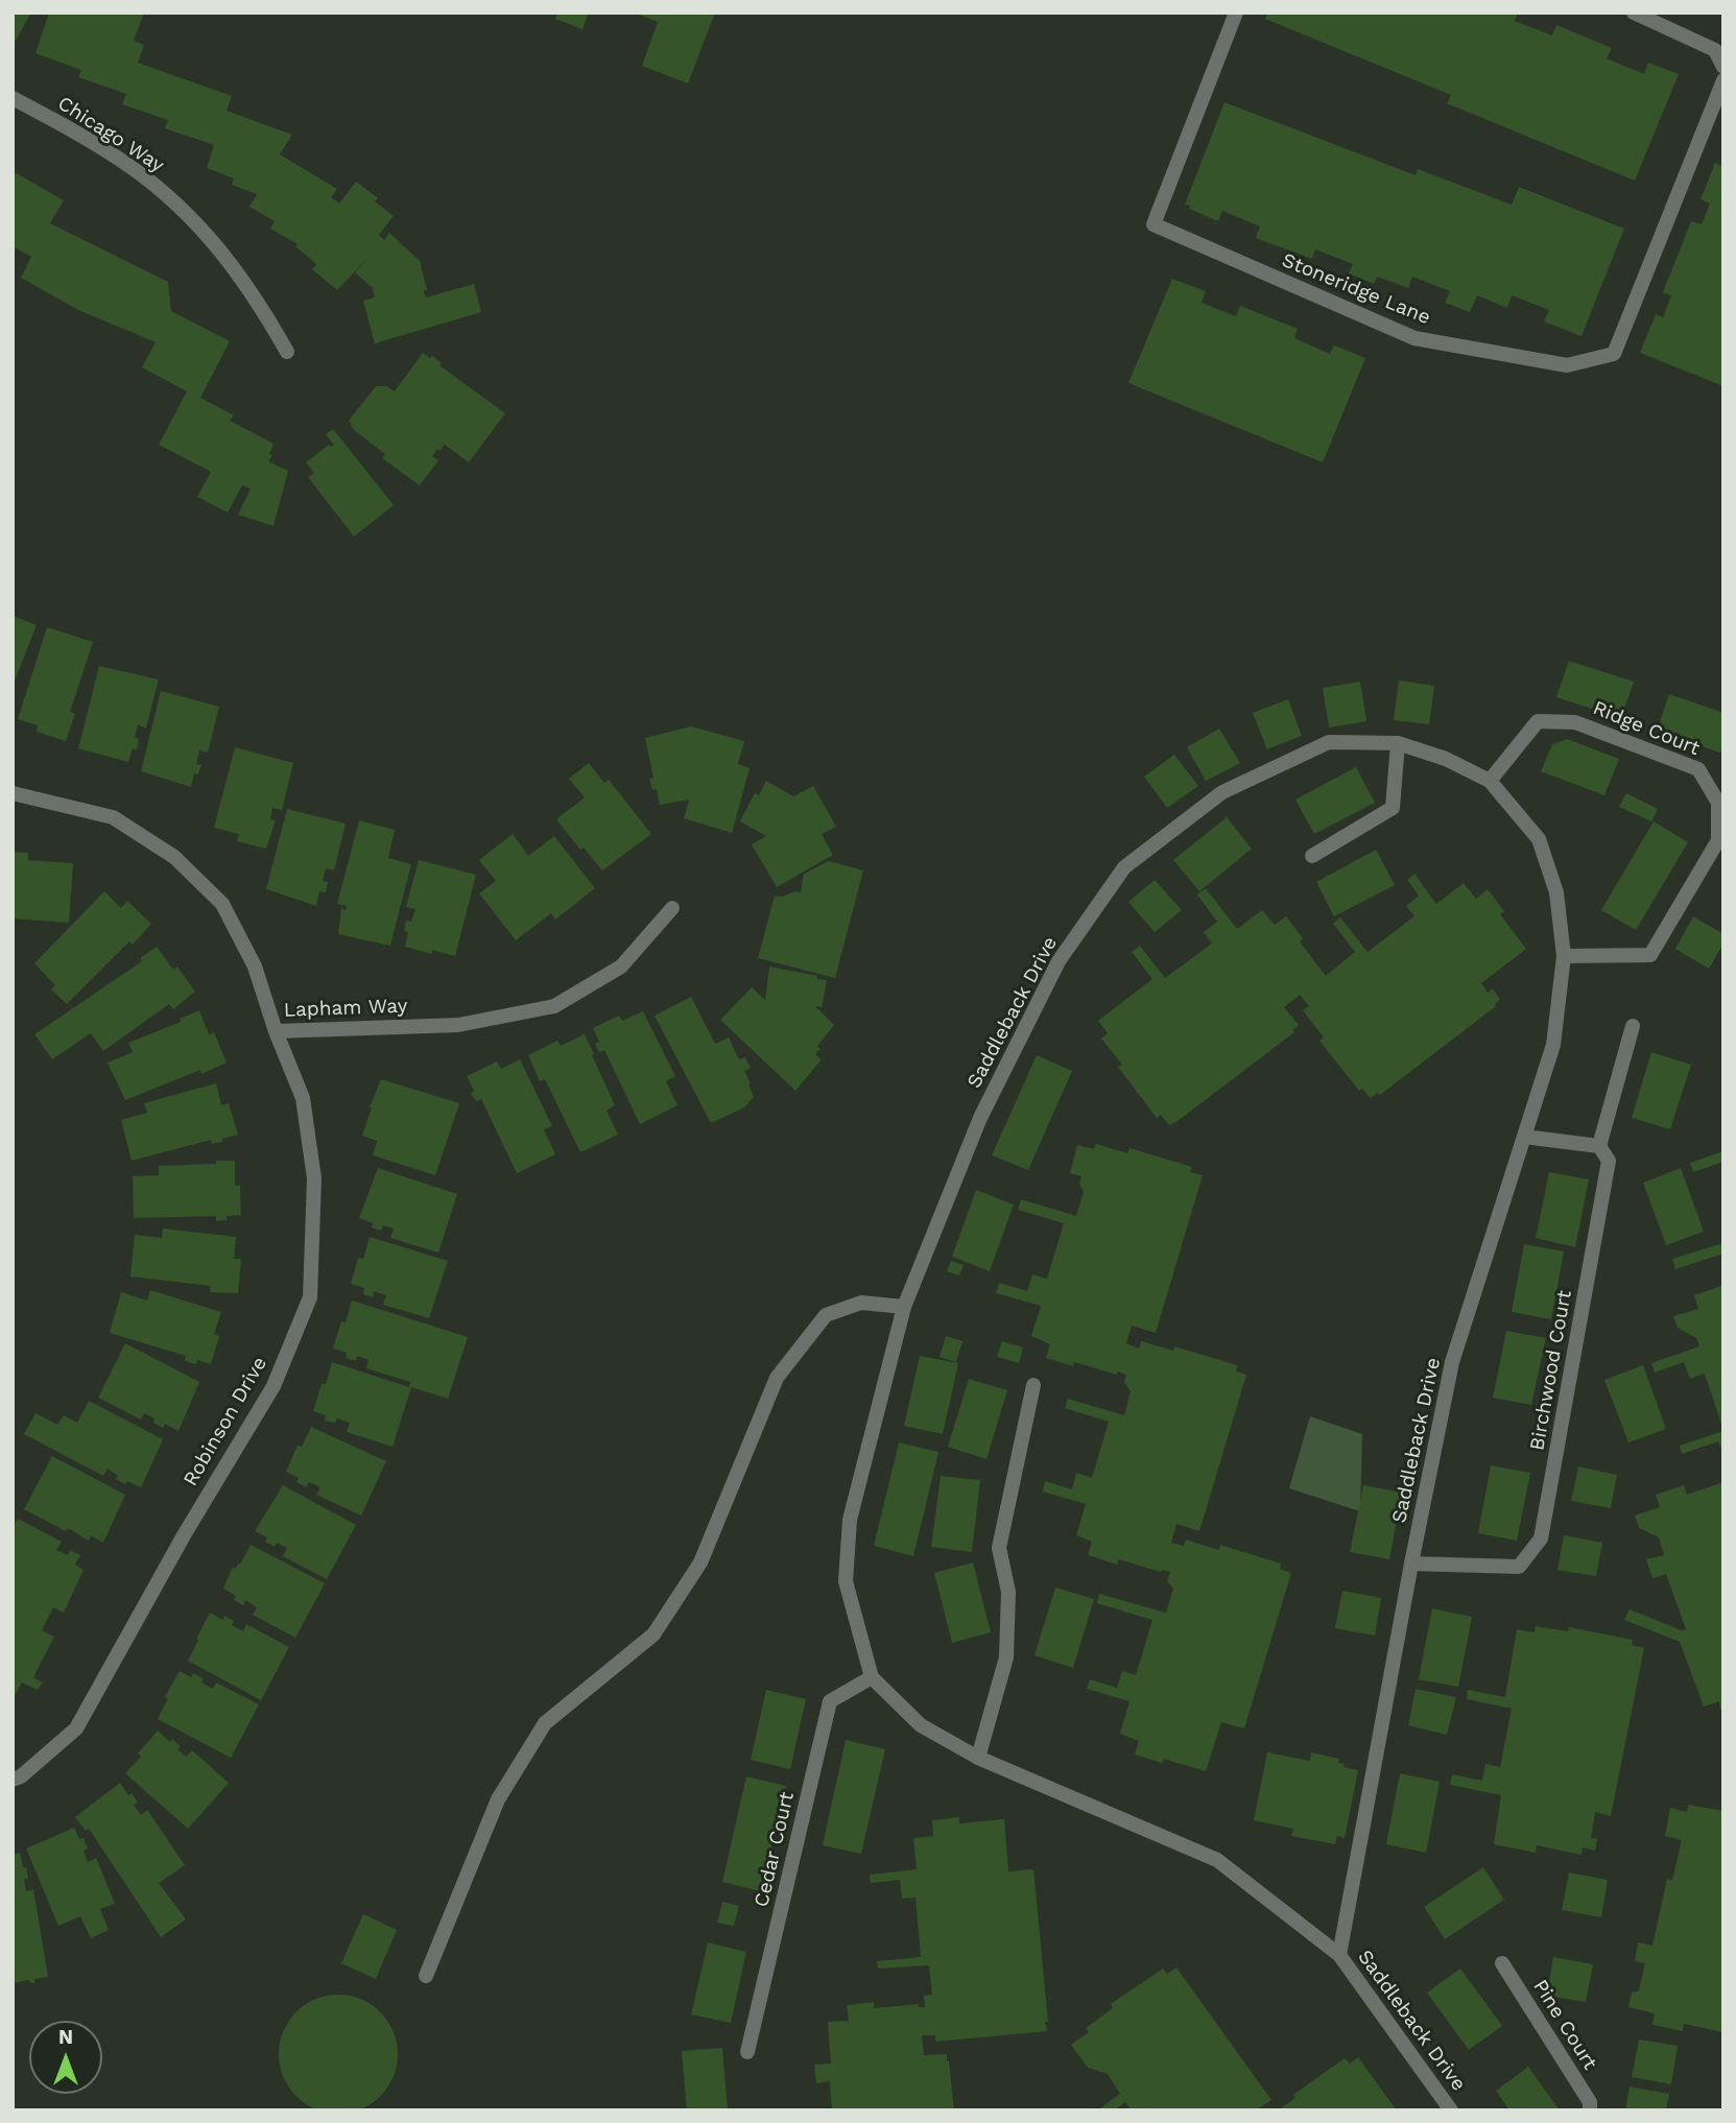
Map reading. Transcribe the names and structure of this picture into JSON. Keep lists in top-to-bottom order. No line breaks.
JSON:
{"streets":{"street":["Chicago Way","Stoneridge Lane","Ridge Court","Lapham Way","Saddleback Drive","Birchwood Court","Robinson Drive","Cedar Court","Pine Court"]},"crossings":[["Ridge Court","Saddleback Drive"],["Lapham Way","Robinson Drive"],["Saddleback Drive","Birchwood Court"],["Saddleback Drive","Cedar Court"]],"north":"top"}
